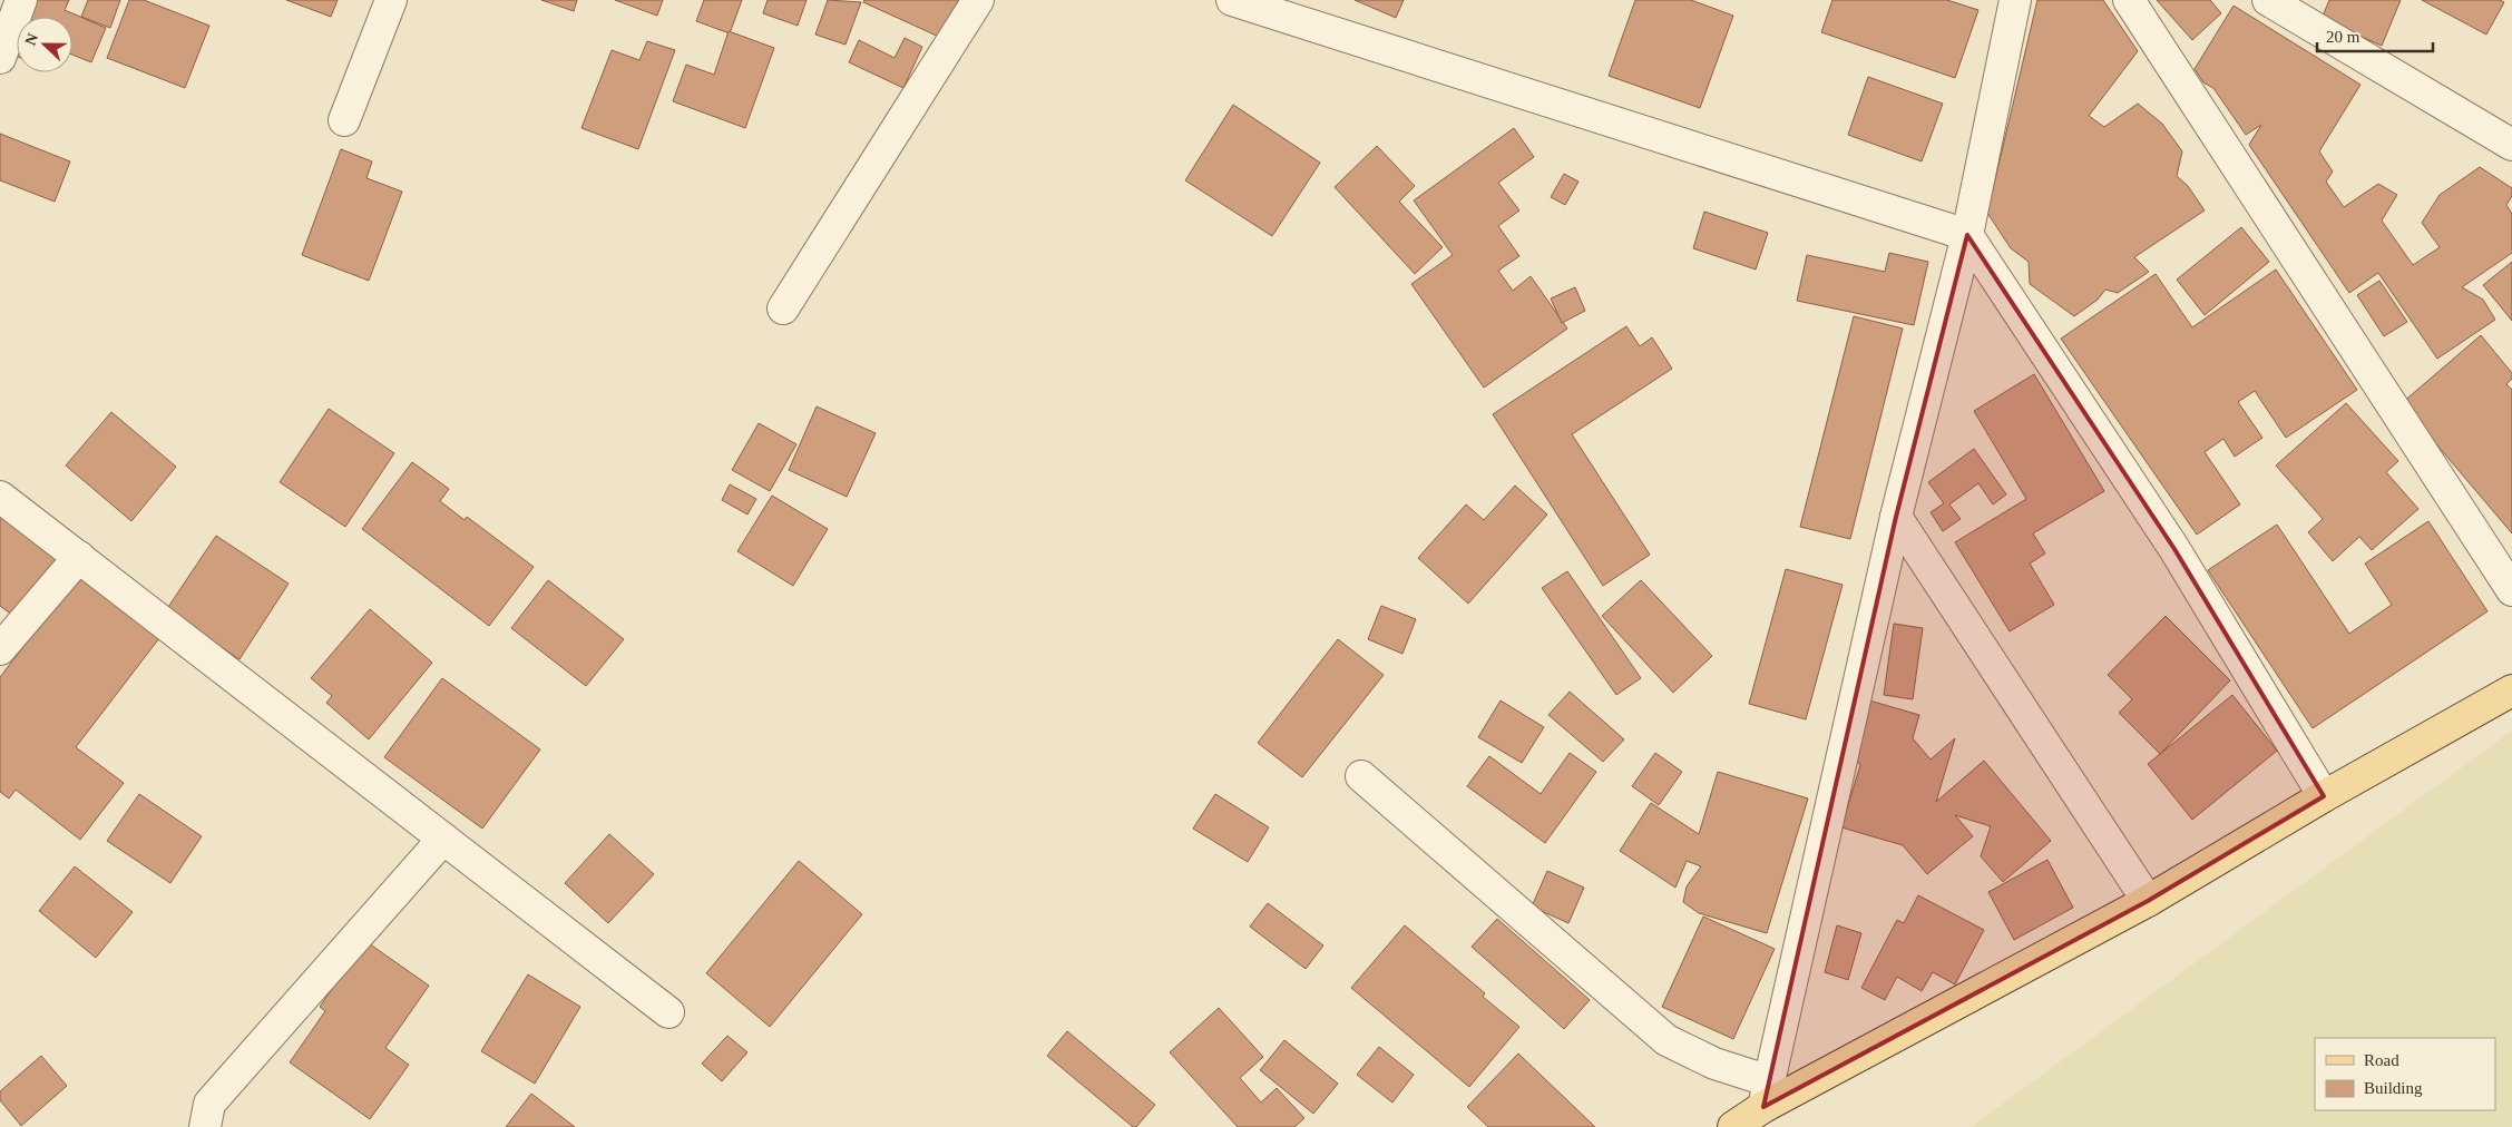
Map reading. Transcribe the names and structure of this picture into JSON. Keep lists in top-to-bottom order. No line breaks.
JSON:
{"legend":["Road","Building"],"scale_bar":"20 m","north":"left"}
